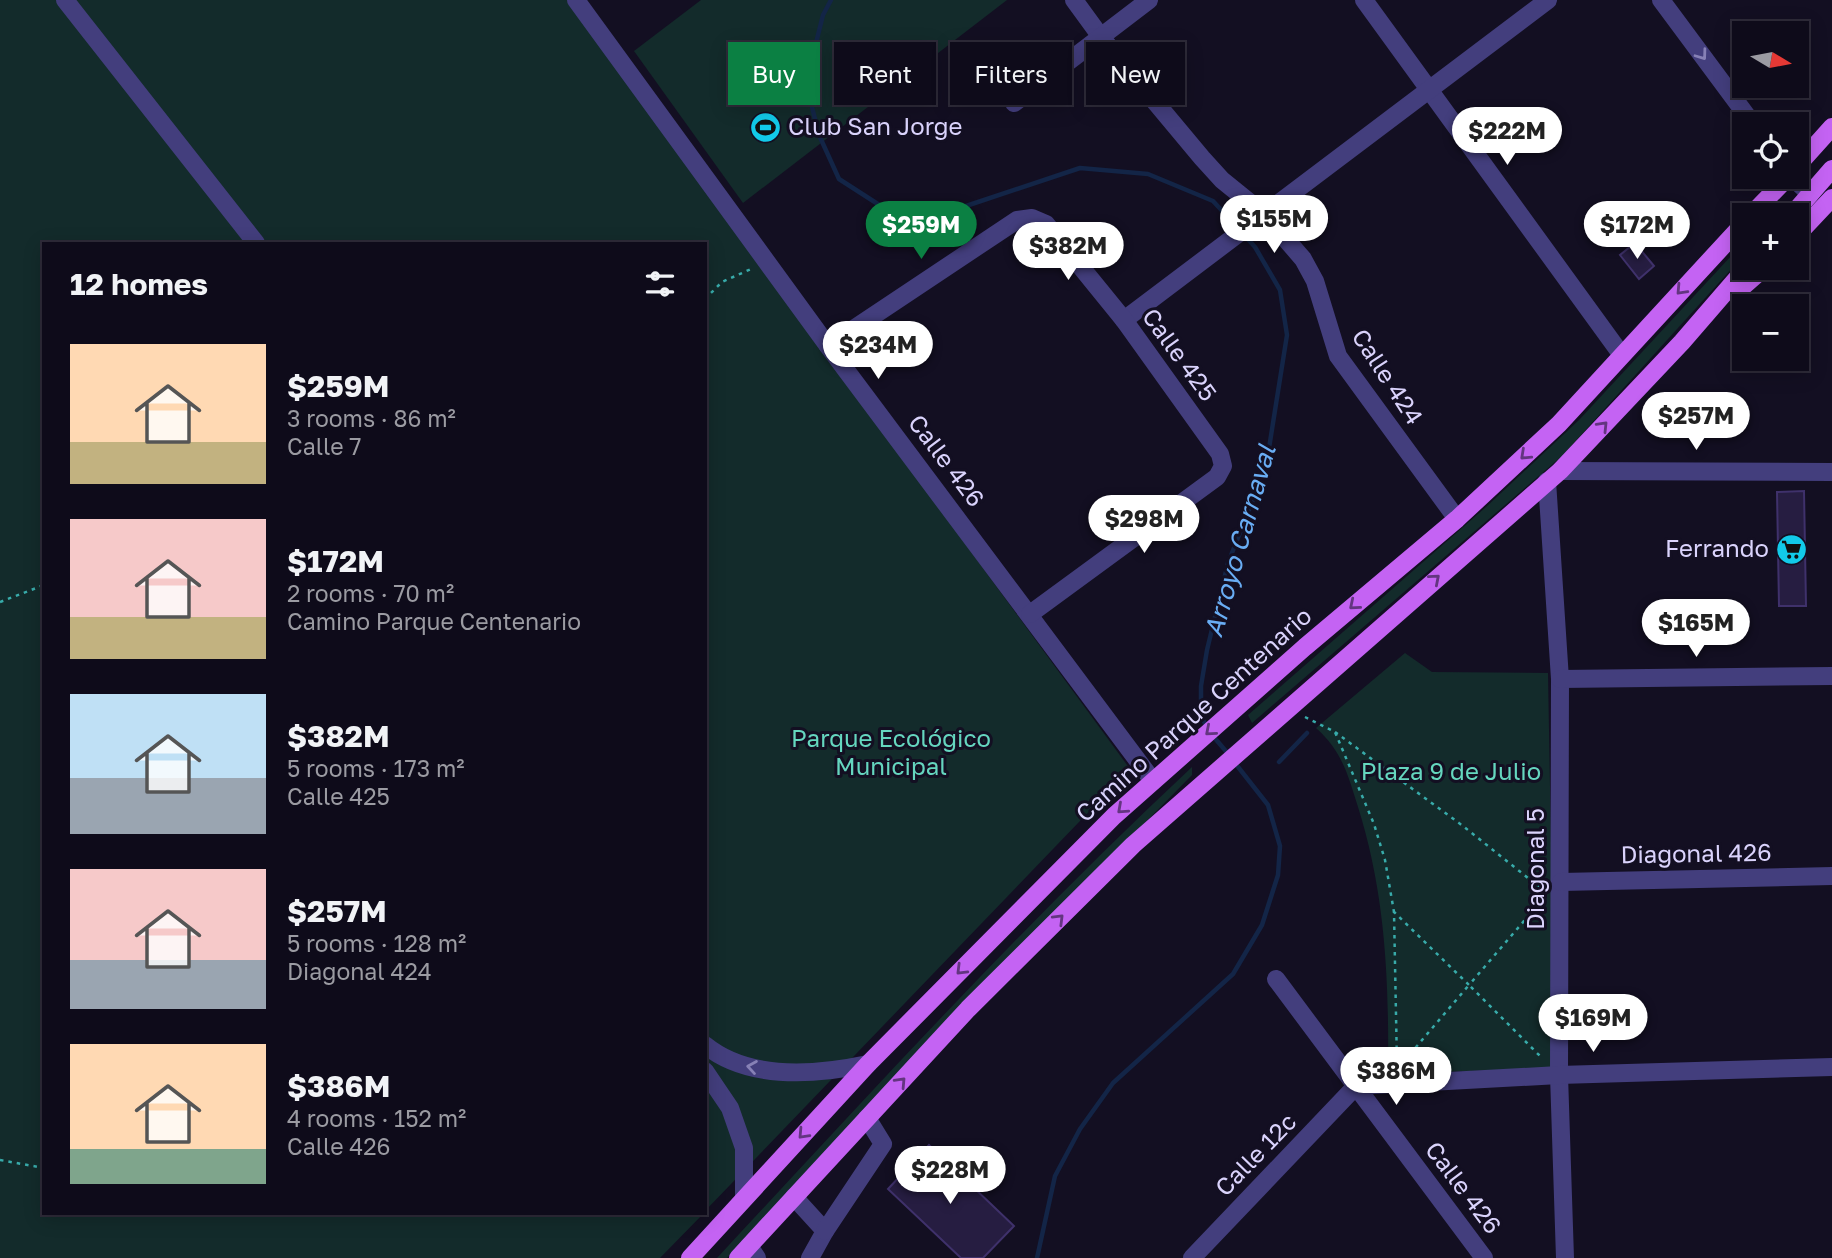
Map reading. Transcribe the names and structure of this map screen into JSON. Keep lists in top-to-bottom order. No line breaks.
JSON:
{"streets":{"main road":["Camino Parque Centenario"],"street":["Calle 425","Calle 424","Calle 426","Diagonal 426","Diagonal 5","Calle 12c"]},"crossings":[["Calle 425","Calle 426"],["Calle 424","Camino Parque Centenario"],["Calle 426","Camino Parque Centenario"],["Calle 426","Calle 12c"],["Diagonal 426","Diagonal 5"]],"water":["Arroyo Carnaval"],"parks":["Parque Ecológico Municipal","Plaza 9 de Julio"],"places":{"sports":["Club San Jorge"],"supermarket":["Ferrando"]},"north":"right","page":{"map_buttons":["+","−"],"chip":["Buy","Rent","Filters","New"],"price":["$222M","$155M","$259M","$172M","$382M","$234M","$257M","$298M","$165M","$169M","$386M","$228M"],"heading":"12 homes","list":[{"name":"$259M","note":"3 rooms · 86 m² · Calle 7"},{"name":"$172M","note":"2 rooms · 70 m² · Camino Parque Centenario"},{"name":"$382M","note":"5 rooms · 173 m² · Calle 425"},{"name":"$257M","note":"5 rooms · 128 m² · Diagonal 424"},{"name":"$386M","note":"4 rooms · 152 m² · Calle 426"}]}}
